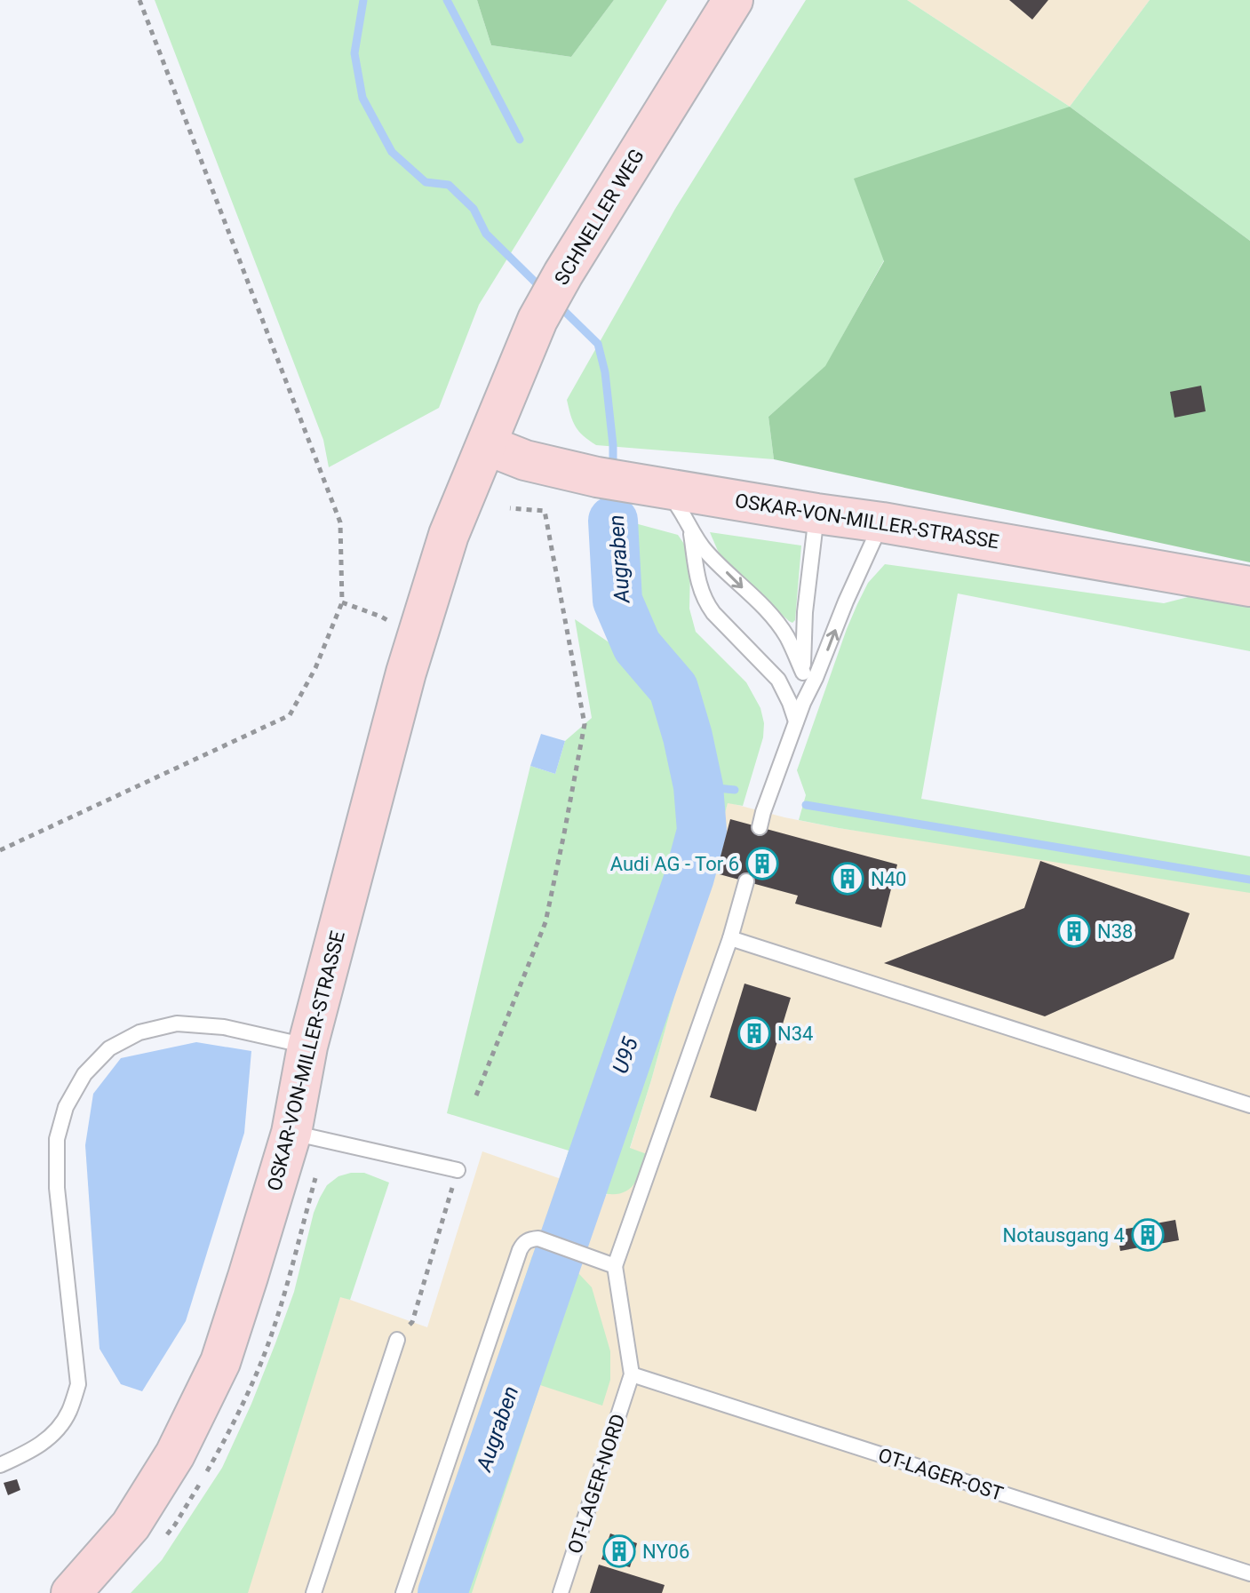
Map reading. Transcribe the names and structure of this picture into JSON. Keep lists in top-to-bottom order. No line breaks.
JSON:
{"streets":{"main road":["SCHNELLER WEG","OSKAR-VON-MILLER-STRASSE"],"lane":["OT-LAGER-OST","OT-LAGER-NORD"]},"crossings":[["SCHNELLER WEG","OSKAR-VON-MILLER-STRASSE"],["OT-LAGER-OST","OT-LAGER-NORD"]],"water":["Augraben","U95"],"places":{"building":["Audi AG - Tor 6","N40","N38","N34","Notausgang 4","NY06"]}}
